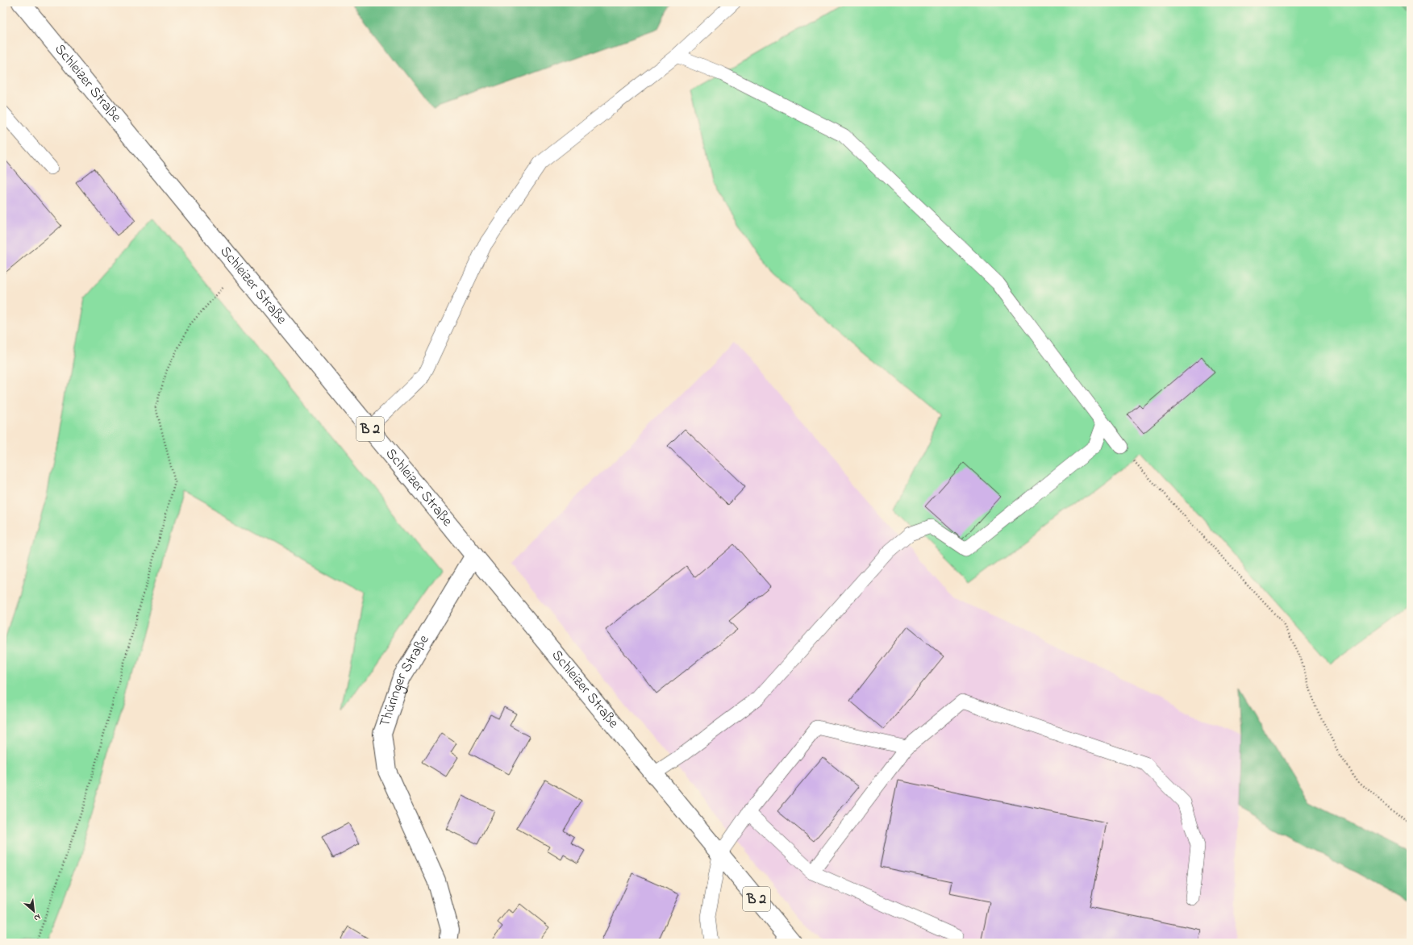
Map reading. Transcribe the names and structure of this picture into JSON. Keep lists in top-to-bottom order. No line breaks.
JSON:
{"streets":{"main road":["Schleizer Straße","B 2","Thüringer Straße"]},"crossings":[["Schleizer Straße","Thüringer Straße"]],"north":"bottom right"}
